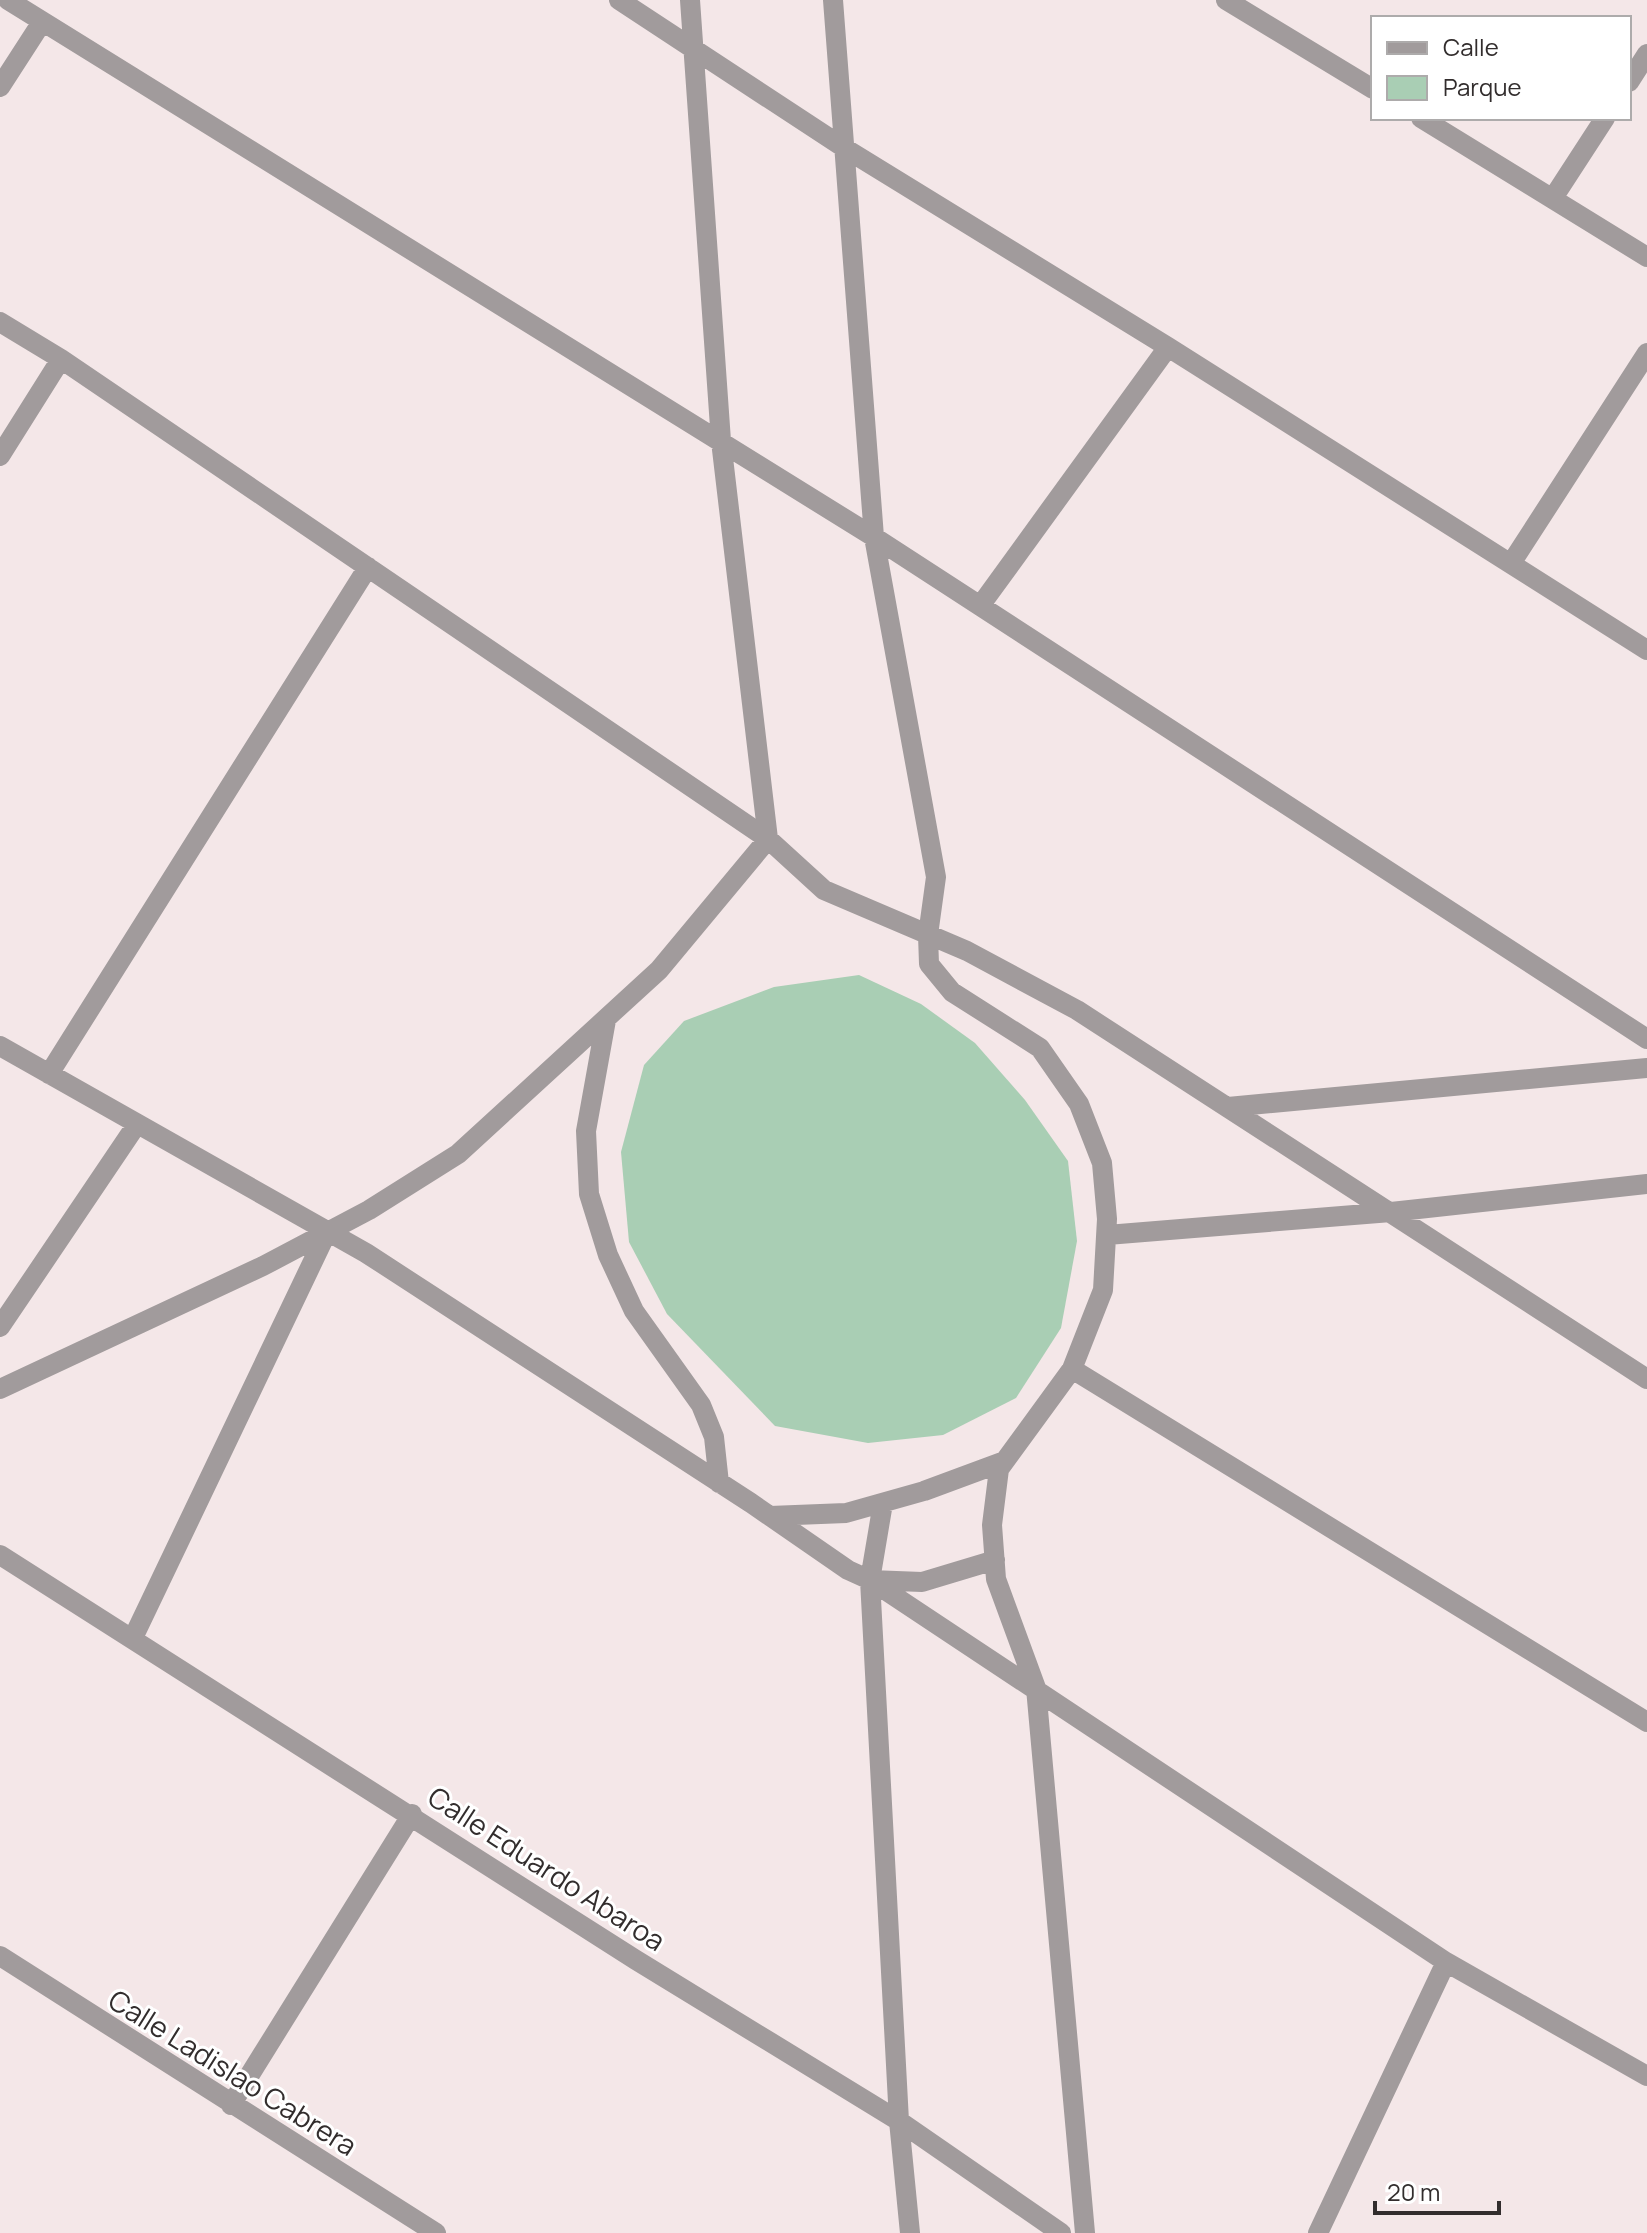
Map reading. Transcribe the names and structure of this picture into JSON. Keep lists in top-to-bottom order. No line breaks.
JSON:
{"streets":{"street":["Calle Eduardo Abaroa","Calle Ladislao Cabrera"]},"legend":["Calle","Parque"],"scale_bar":"20 m"}
